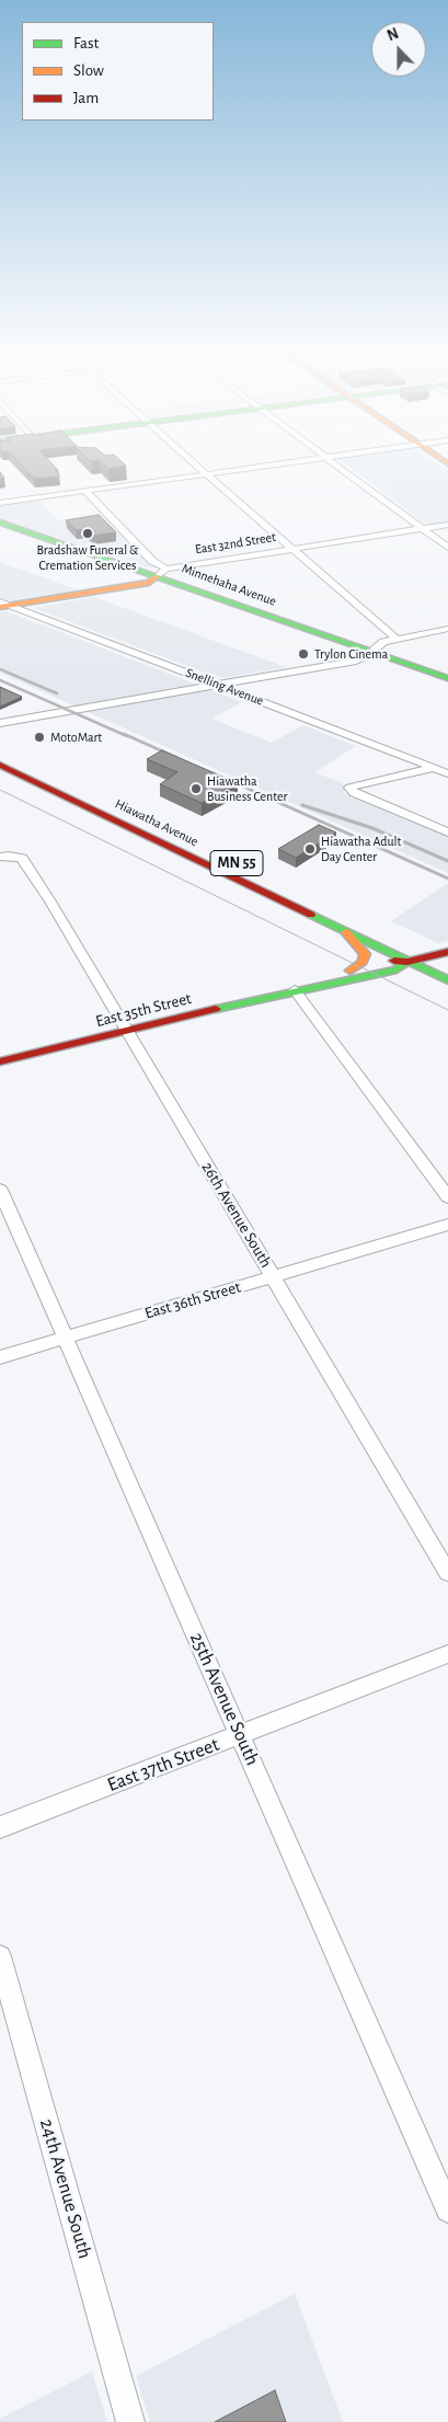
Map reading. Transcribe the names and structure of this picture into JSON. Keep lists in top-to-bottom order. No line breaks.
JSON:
{"streets":{"main road":["East 32nd Street","Minnehaha Avenue","Hiawatha Avenue","MN 55","East 35th Street"],"street":["Snelling Avenue","26th Avenue South","East 36th Street","25th Avenue South","East 37th Street","24th Avenue South"]},"crossings":[["East 32nd Street","Minnehaha Avenue"],["East 32nd Street","Snelling Avenue"],["Hiawatha Avenue","East 35th Street"],["East 35th Street","26th Avenue South"],["26th Avenue South","East 36th Street"],["East 36th Street","25th Avenue South"],["25th Avenue South","East 37th Street"]],"places":["Bradshaw Funeral & Cremation Services","Trylon Cinema","MotoMart","Hiawatha Business Center","Hiawatha Adult Day Center"],"legend":["Fast","Slow","Jam"],"north":"top"}
